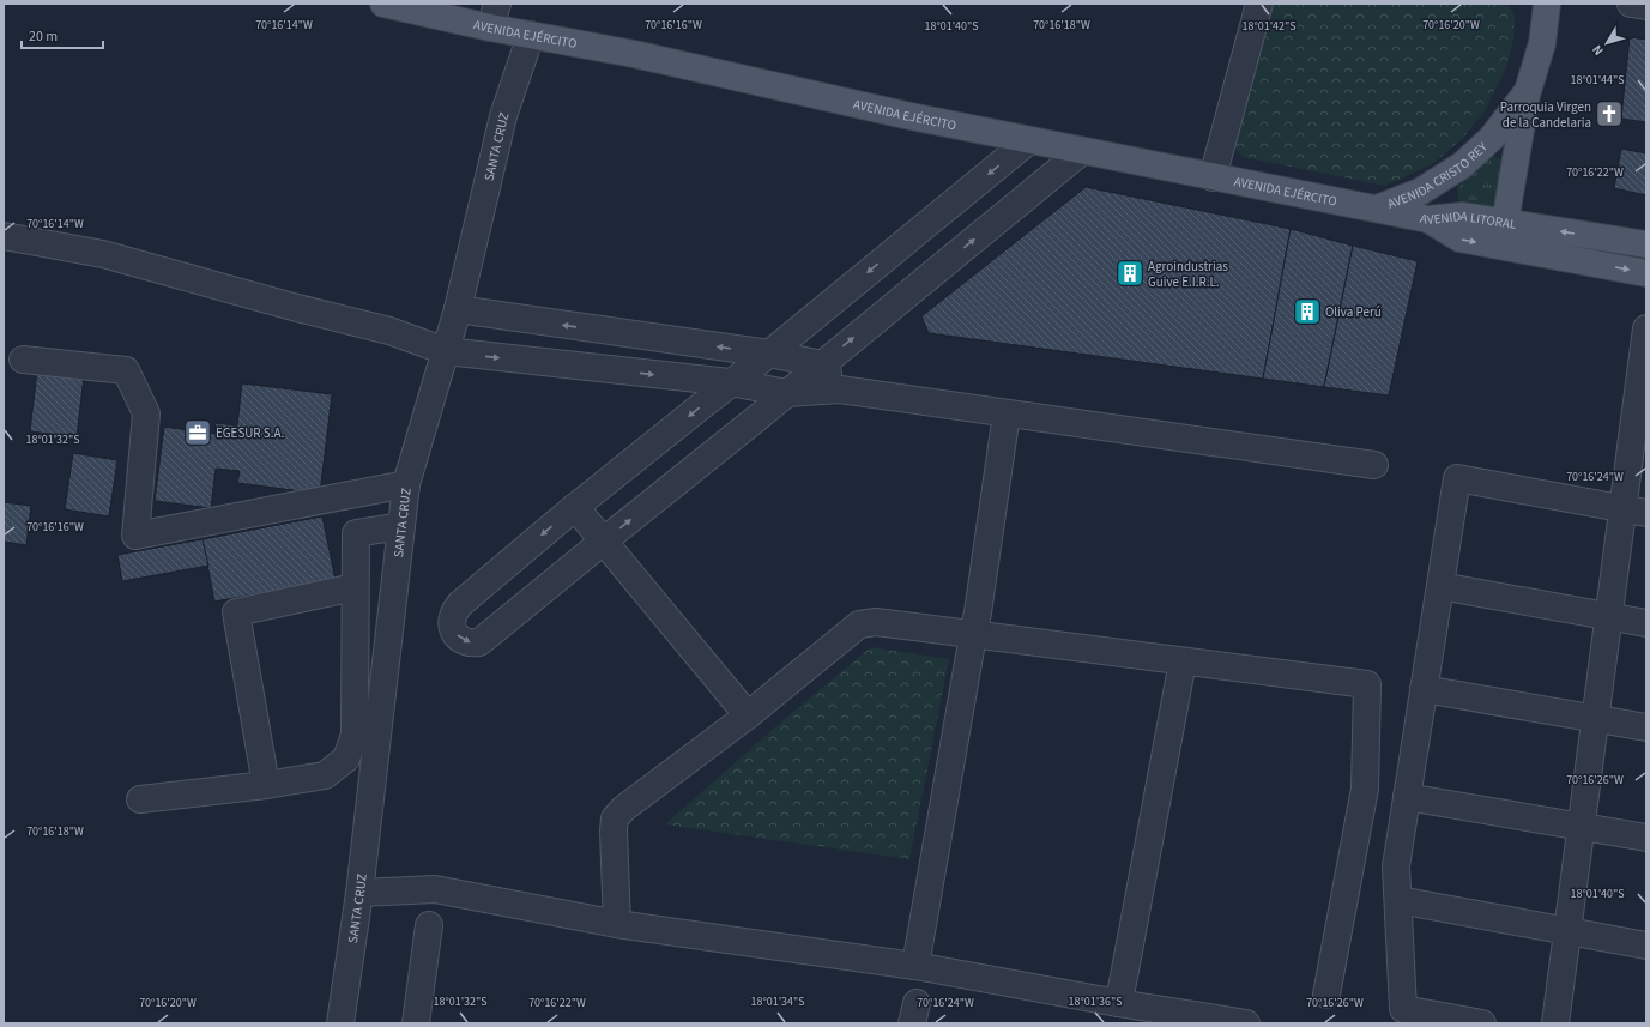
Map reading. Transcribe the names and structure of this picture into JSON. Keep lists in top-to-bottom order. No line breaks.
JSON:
{"streets":{"main road":["AVENIDA EJÉRCITO","AVENIDA CRISTO REY","AVENIDA LITORAL"],"street":["SANTA CRUZ"]},"crossings":[["AVENIDA EJÉRCITO","SANTA CRUZ"],["AVENIDA EJÉRCITO","AVENIDA CRISTO REY"],["AVENIDA EJÉRCITO","AVENIDA LITORAL"],["AVENIDA CRISTO REY","AVENIDA LITORAL"]],"places":{"church":["Parroquia Virgen de la Candelaria"],"building":["Agroindustrias Guive E.I.R.L.","Oliva Perú"],"office":["EGESUR S.A."]},"scale_bar":"20 m","north":"bottom left","coordinates":["70°16'14\"W","70°16'16\"W","70°16'18\"W","70°16'20\"W","18°01'40\"S","18°01'42\"S","18°01'44\"S","70°16'22\"W","18°01'32\"S","70°16'24\"W","70°16'26\"W","18°01'34\"S","18°01'36\"S"]}
